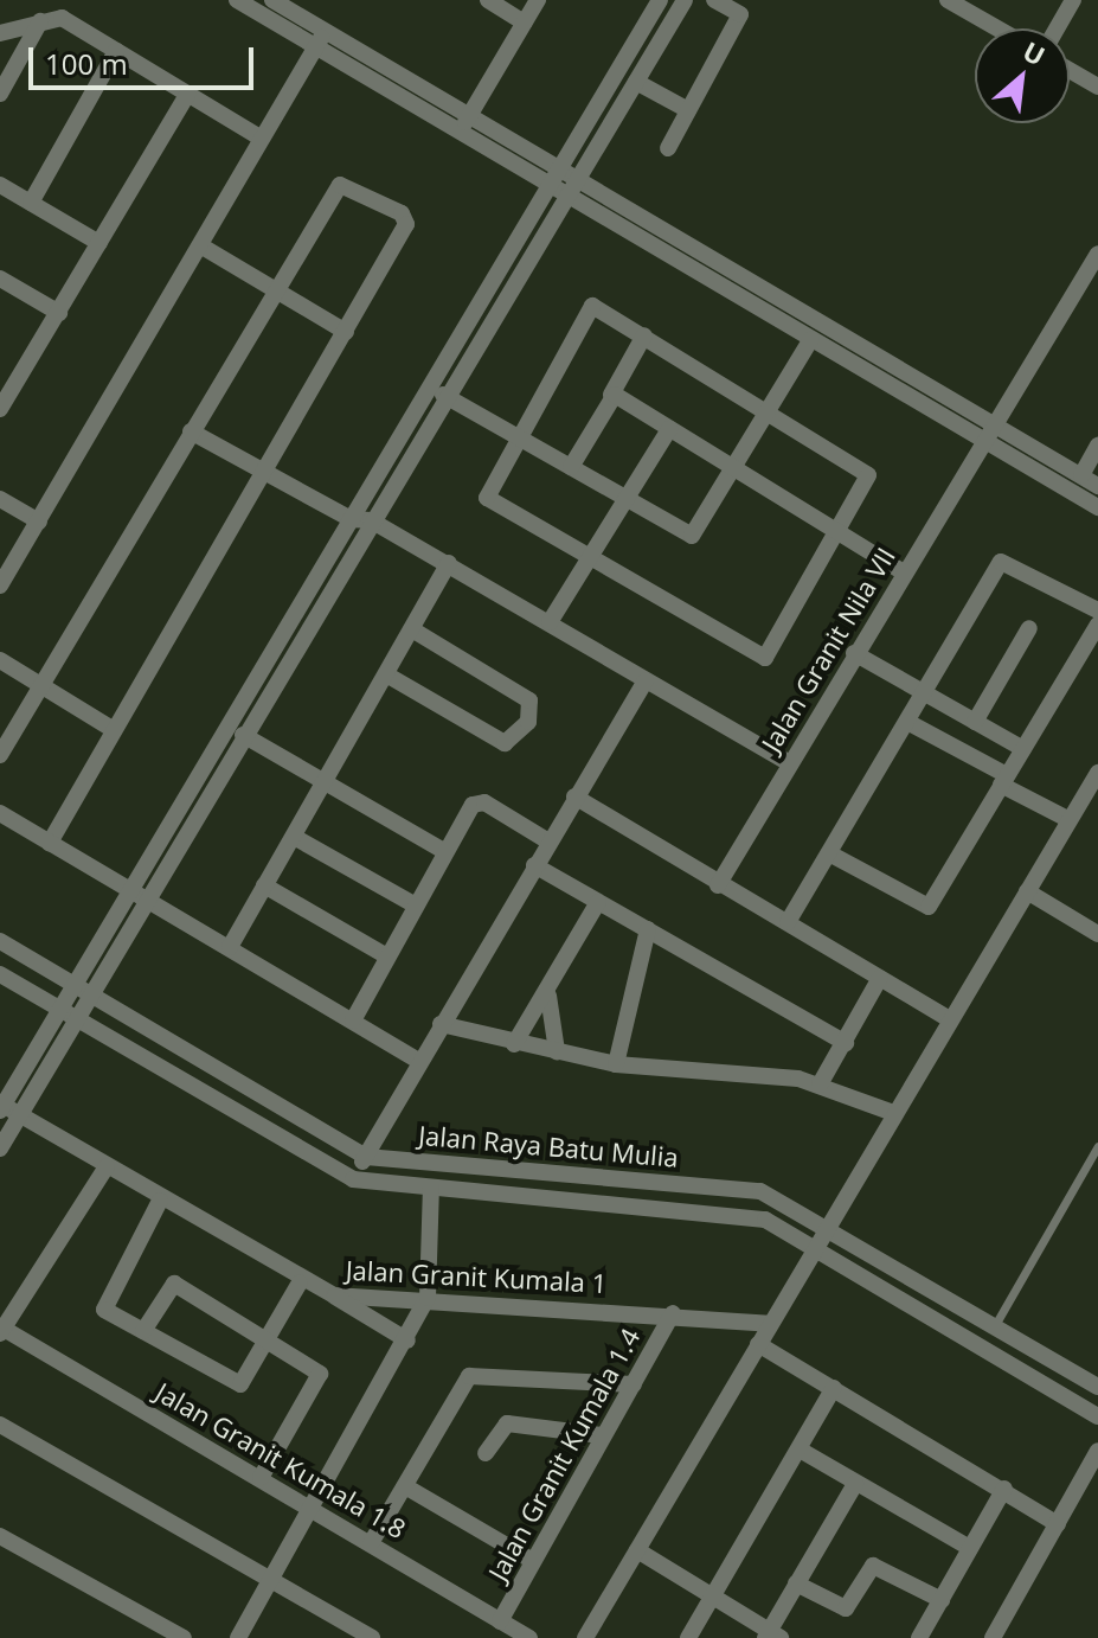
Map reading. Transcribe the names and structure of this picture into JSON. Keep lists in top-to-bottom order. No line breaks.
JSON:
{"streets":{"street":["Jalan Granit Nila VII","Jalan Raya Batu Mulia","Jalan Granit Kumala 1","Jalan Granit Kumala 1.4","Jalan Granit Kumala 1.8"]},"crossings":[["Jalan Granit Kumala 1","Jalan Granit Kumala 1.4"],["Jalan Granit Kumala 1.4","Jalan Granit Kumala 1.8"]],"scale_bar":"100 m","north":"top right"}
